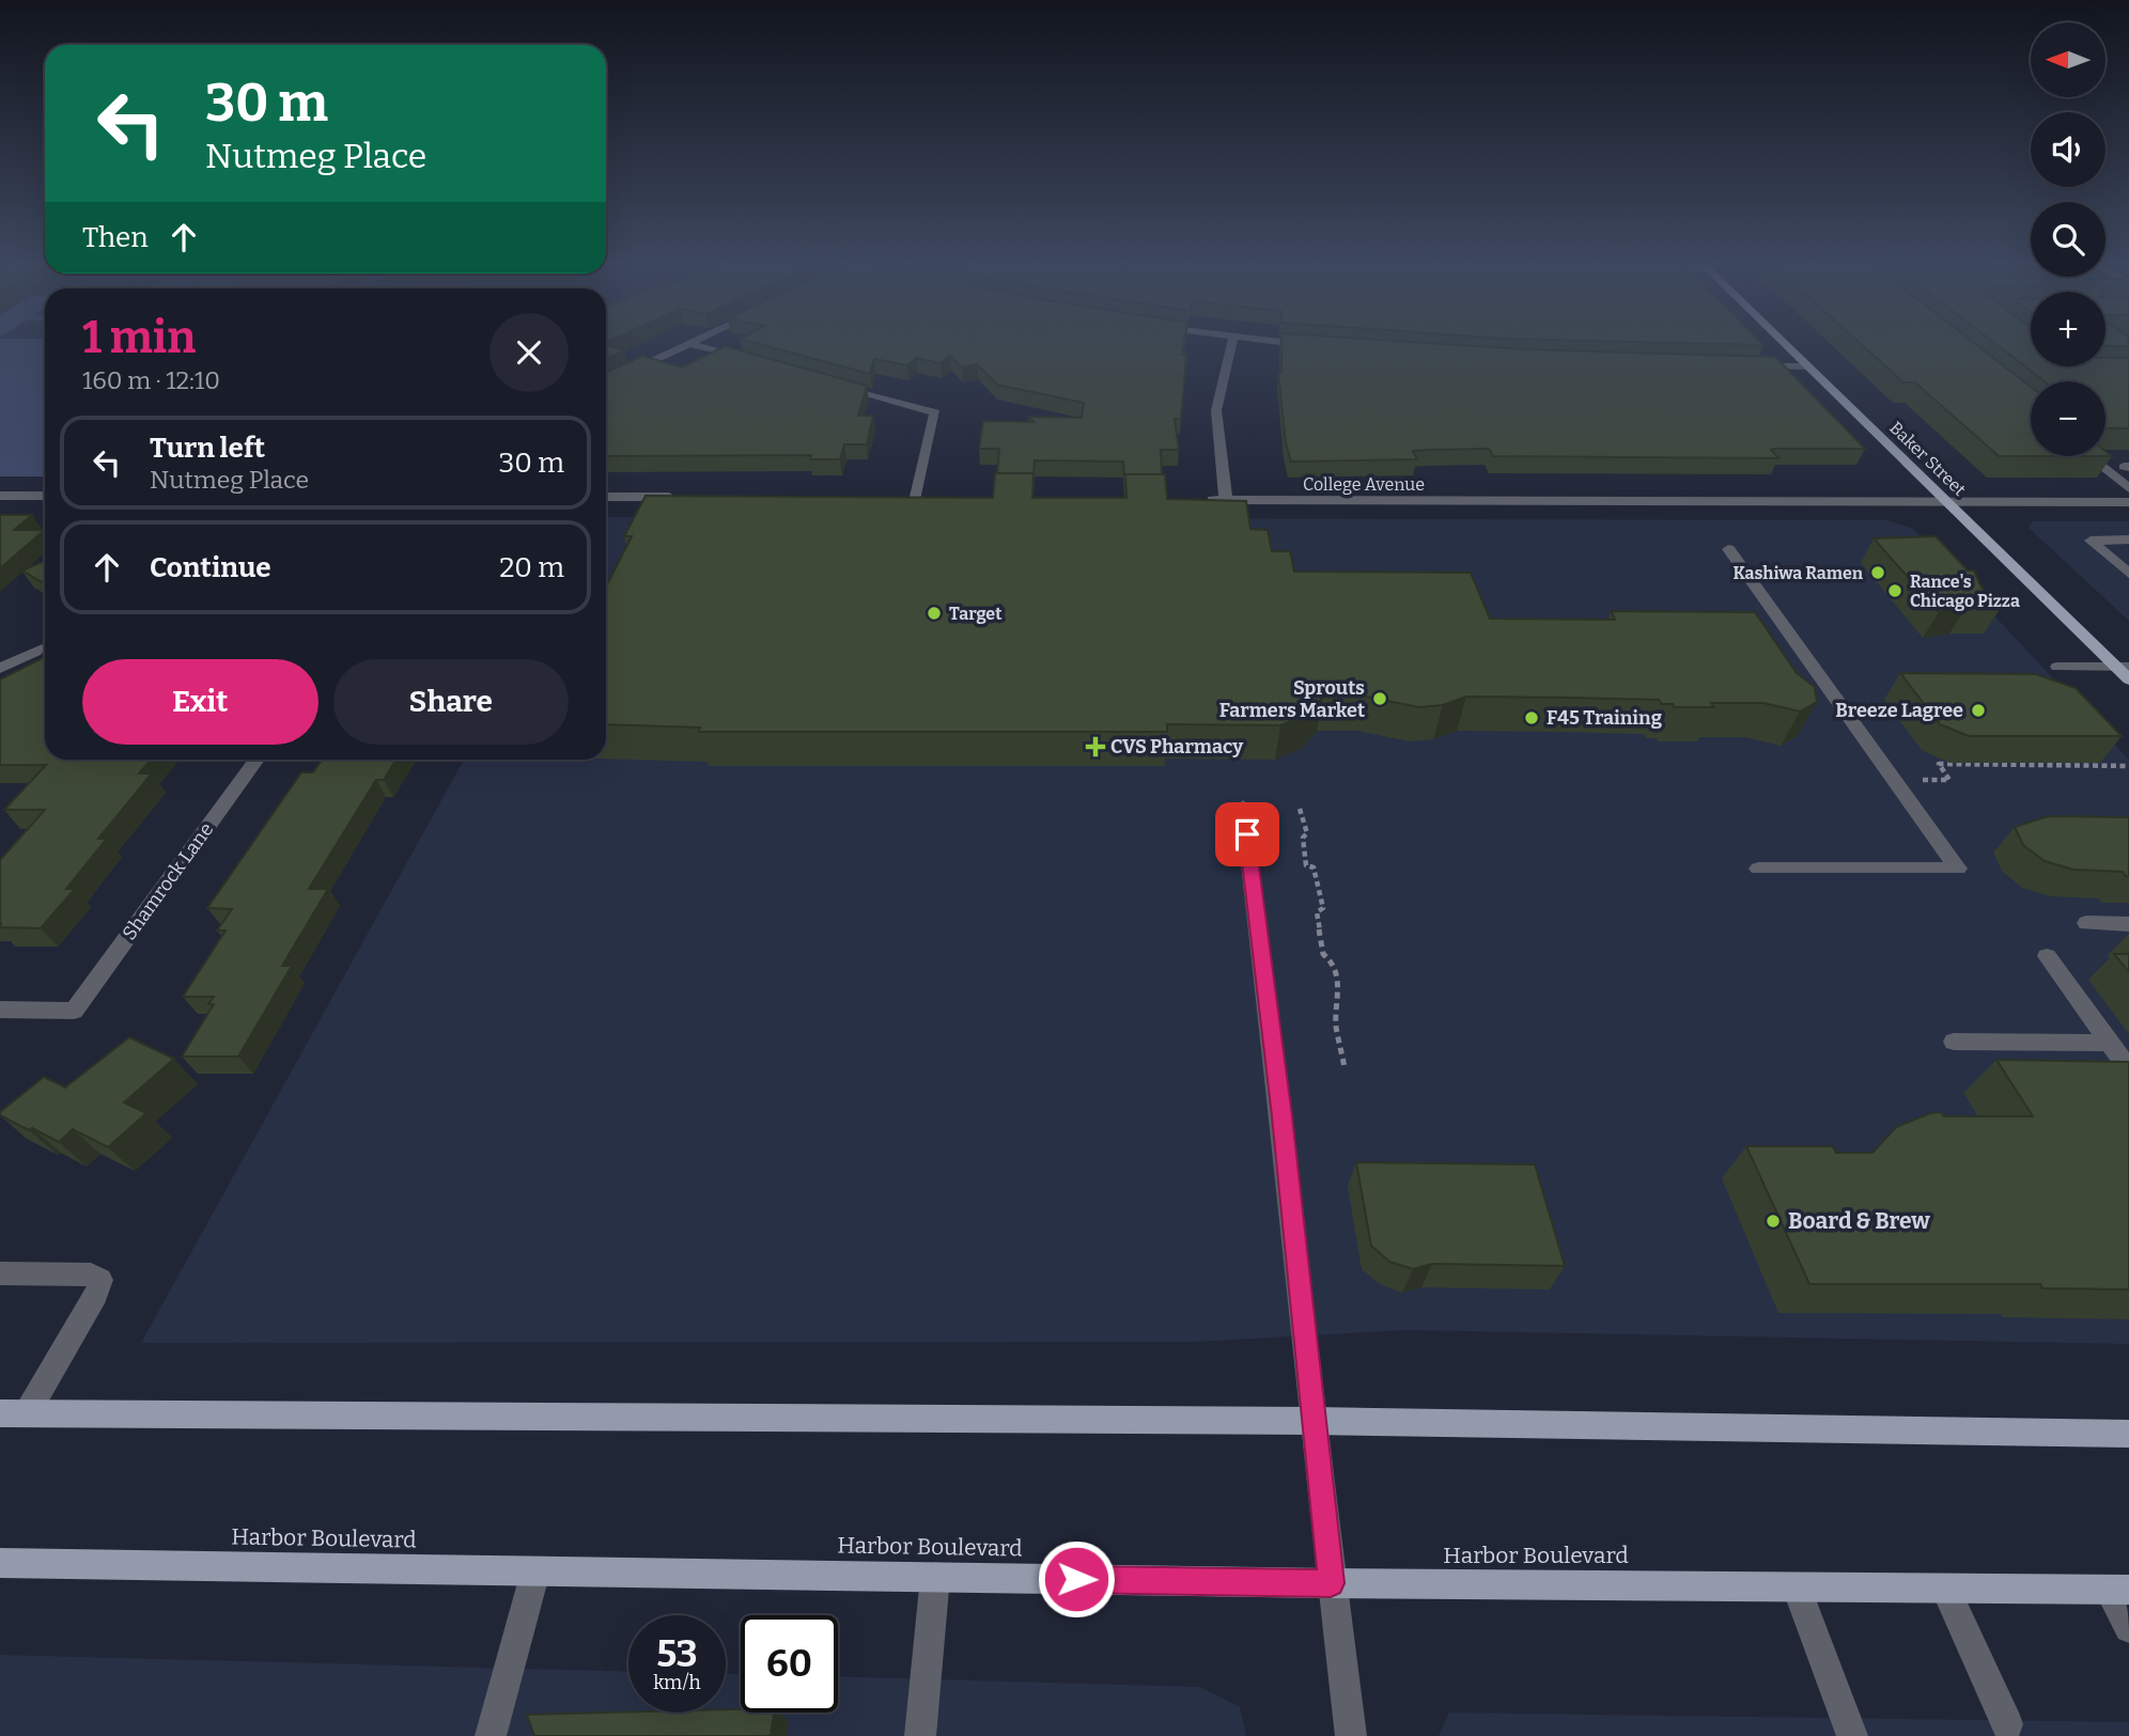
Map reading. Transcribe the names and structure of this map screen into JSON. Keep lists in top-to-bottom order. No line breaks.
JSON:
{"streets":{"main road":["Baker Street","Harbor Boulevard"],"street":["College Avenue","Shamrock Lane"]},"crossings":[["Baker Street","College Avenue"]],"places":{"other":["Kashiwa Ramen","Rance's Chicago Pizza","Target","Sprouts Farmers Market","Breeze Lagree","F45 Training","Board & Brew"],"health":["CVS Pharmacy"]},"north":"left","page":{"map_buttons":["+","−"],"turn":["30 m","Nutmeg Place"],"then":"Then","heading":["1 min","160 m · 12:10"],"list":[{"name":"Turn left","note":"Nutmeg Place","value":"30 m"},{"name":"Continue","value":"20 m"}],"buttons":["Exit","Share"],"speed":"53 km/h","limit":"60"}}
